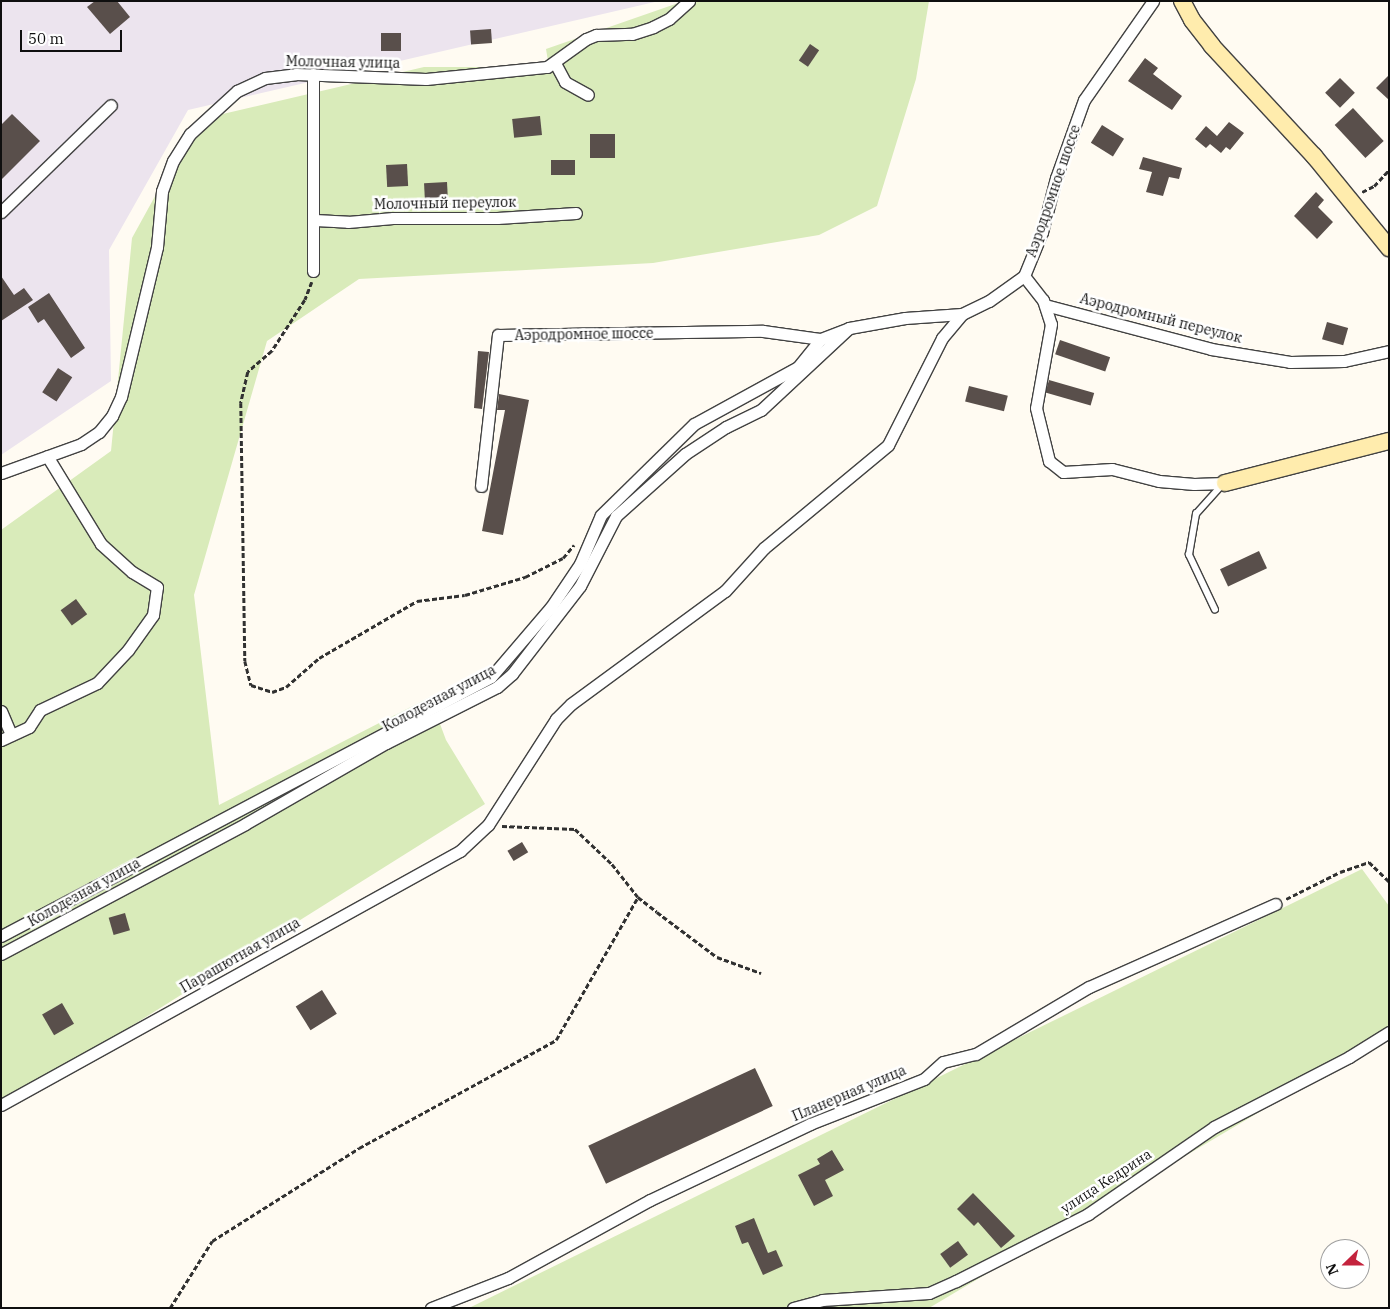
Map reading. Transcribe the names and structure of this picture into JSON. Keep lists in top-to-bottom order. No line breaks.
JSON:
{"streets":{"street":["Молочная улица","Аэродромное шоссе","Молочный переулок","Аэродромный переулок","Колодезная улица","Парашютная улица","Планерная улица","улица Кедрина"]},"crossings":[["Аэродромное шоссе","Колодезная улица"],["Аэродромное шоссе","Парашютная улица"]],"scale_bar":"50 m","north":"left"}
